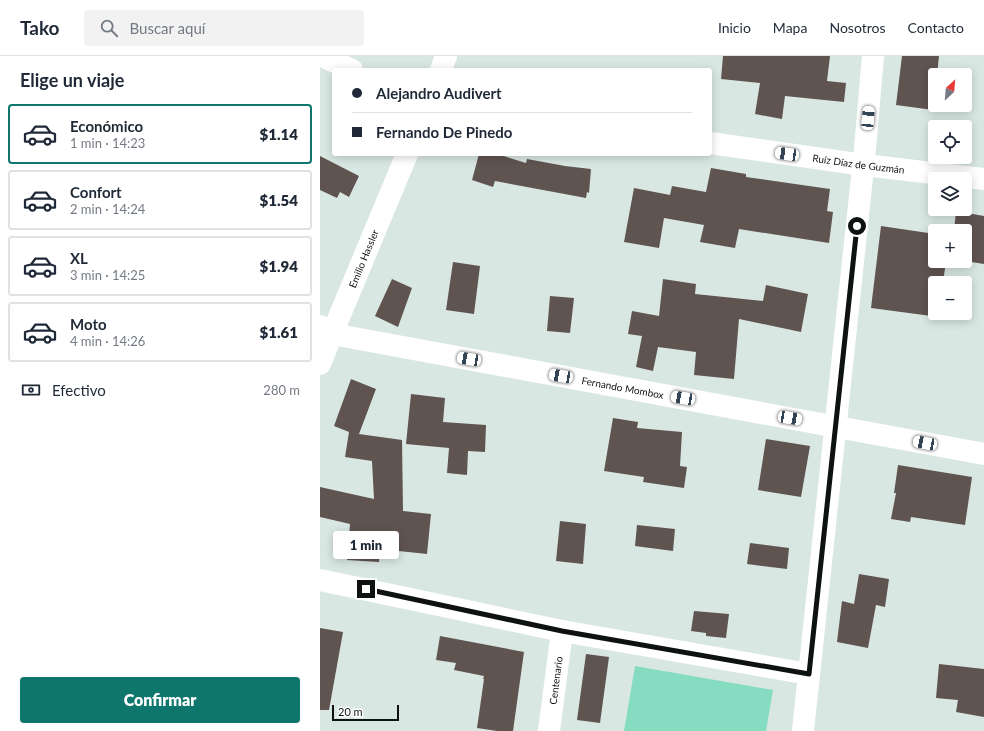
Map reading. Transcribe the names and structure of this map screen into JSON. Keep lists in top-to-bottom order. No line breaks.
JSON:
{"streets":{"street":["Ruíz Díaz de Guzmán","Emilio Hassler","Fernando Mombox","Centenario"]},"crossings":[["Emilio Hassler","Fernando Mombox"]],"scale_bar":"20 m","north":"top right","page":{"header":"Tako","search":"Buscar aquí","nav":["Inicio","Mapa","Nosotros","Contacto"],"heading":"Elige un viaje","map_buttons":["+","−"],"banner":["Alejandro Audivert","Fernando De Pinedo"],"list":[{"name":"Económico","note":"1 min · 14:23","value":"$1.14"},{"name":"Confort","note":"2 min · 14:24","value":"$1.54"},{"name":"XL","note":"3 min · 14:25","value":"$1.94"},{"name":"Moto","note":"4 min · 14:26","value":"$1.61"}],"pay":["Efectivo","280 m"],"bubble":"1 min","buttons":"Confirmar","scale":"20 m"}}
